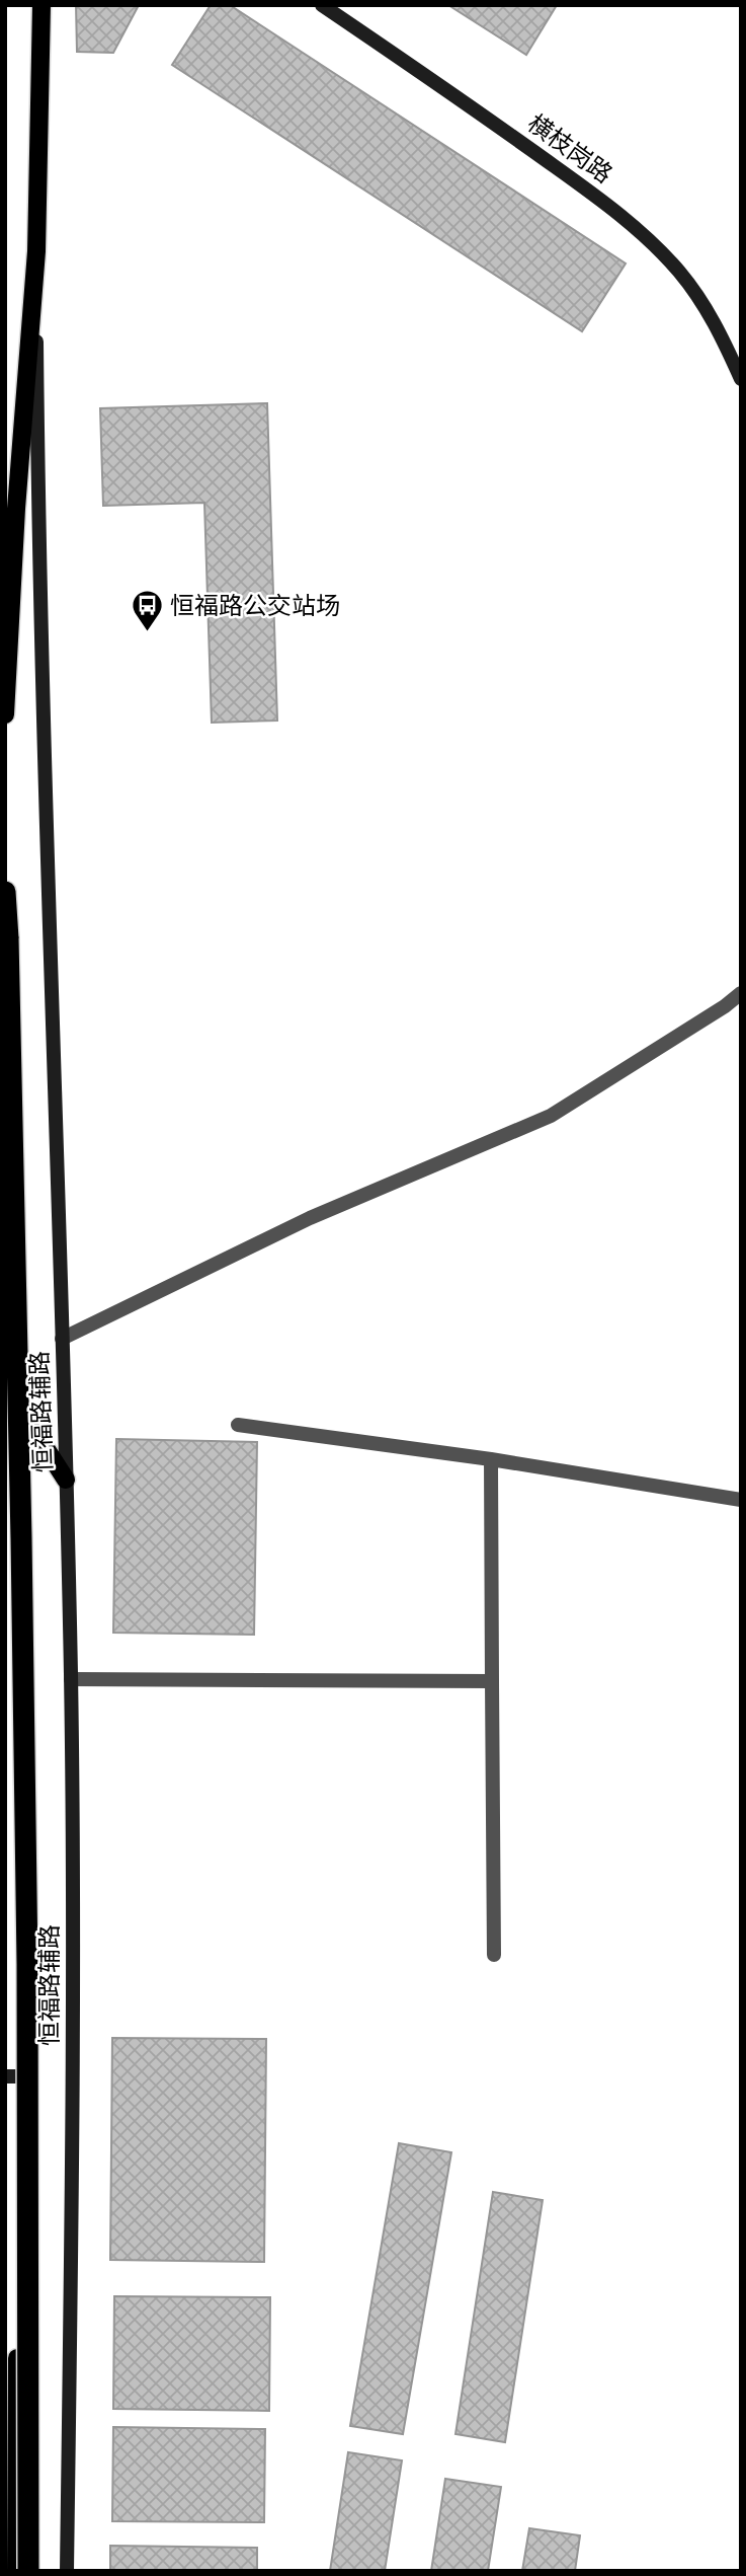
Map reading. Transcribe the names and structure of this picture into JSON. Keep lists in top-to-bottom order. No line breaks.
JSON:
{"streets":{"main road":["横枝岗路","恒福路辅路"]},"places":{"bus stop":["恒福路公交站场"]}}
